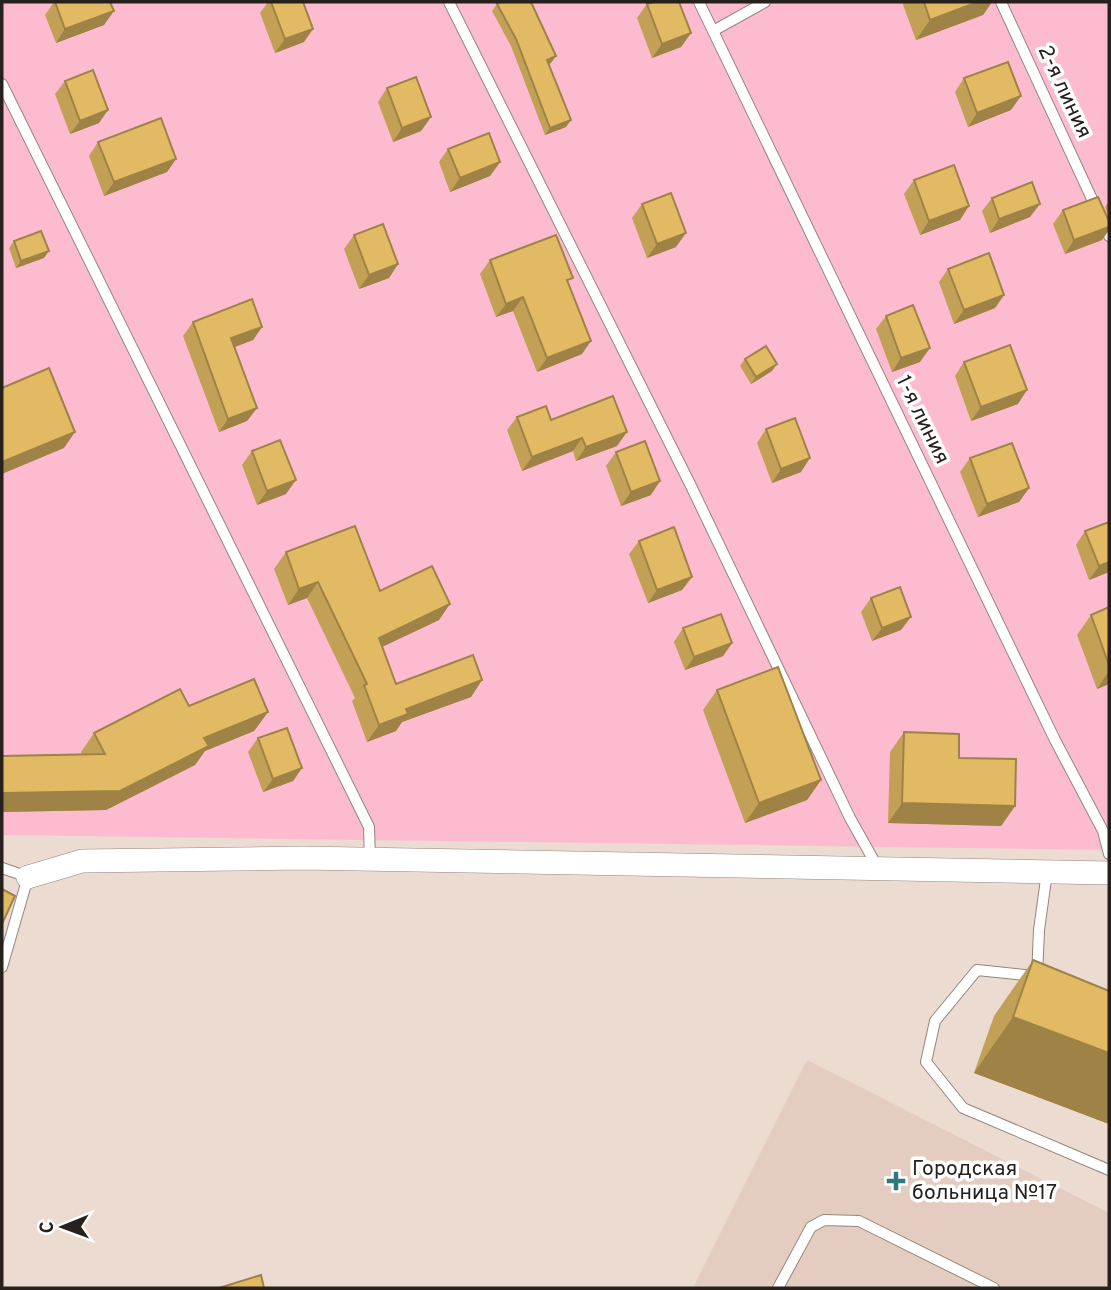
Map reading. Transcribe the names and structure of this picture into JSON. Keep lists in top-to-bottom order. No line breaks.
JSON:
{"streets":{"lane":["2-я линия","1-я линия"]},"places":{"health":["Городская больница №17"]},"north":"left"}
